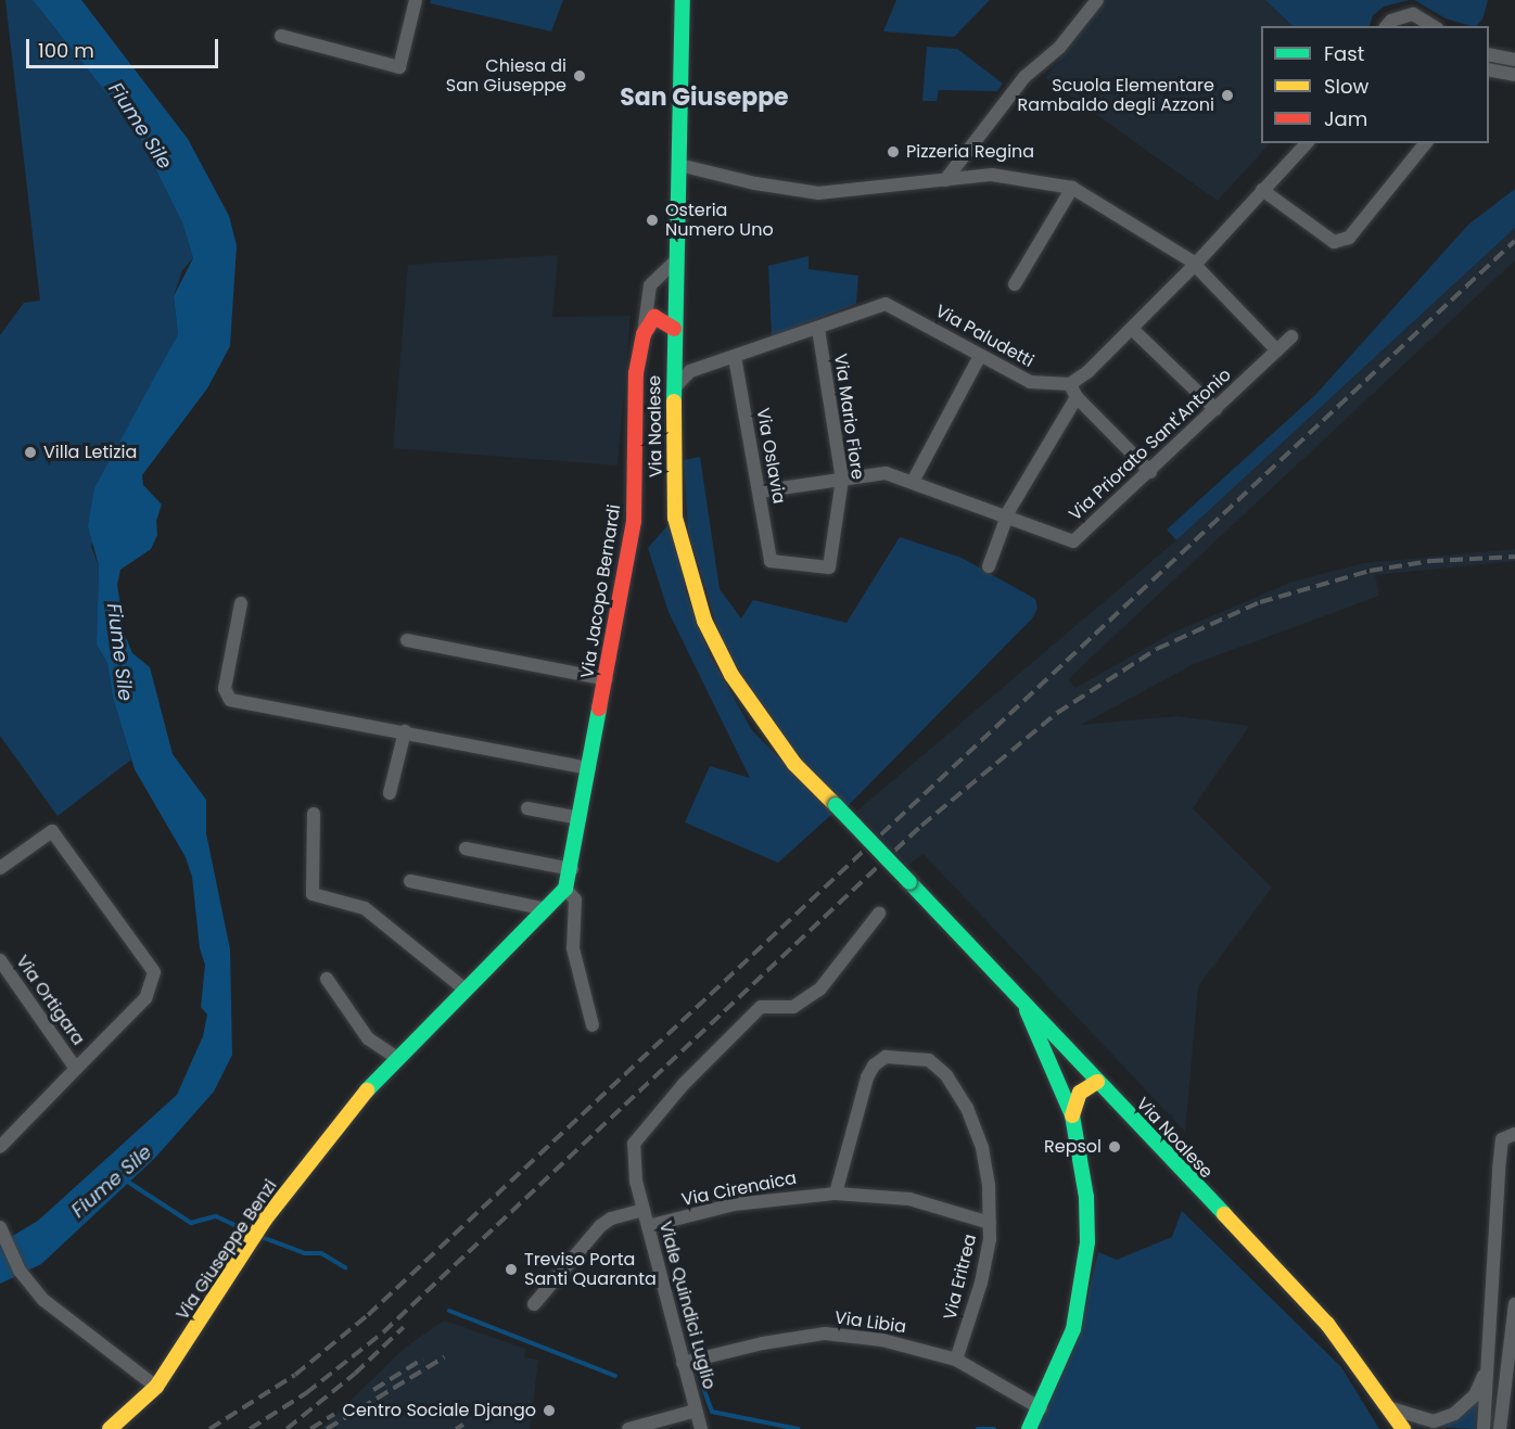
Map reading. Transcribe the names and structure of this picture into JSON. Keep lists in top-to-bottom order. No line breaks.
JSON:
{"streets":{"main road":["Via Noalese","Via Jacopo Bernardi","Via Giuseppe Benzi"],"street":["Via Paludetti","Via Mario Fiore","Via Priorato Sant'Antonio","Via Oslavia","Via Ortigara","Via Cirenaica","Via Eritrea","Viale Quindici Luglio","Via Libia"]},"crossings":[["Via Paludetti","Via Mario Fiore"],["Via Paludetti","Via Noalese"],["Via Paludetti","Via Oslavia"],["Via Mario Fiore","Via Priorato Sant'Antonio"],["Via Mario Fiore","Via Oslavia"],["Via Priorato Sant'Antonio","Via Oslavia"],["Via Jacopo Bernardi","Via Giuseppe Benzi"],["Via Cirenaica","Via Eritrea"],["Via Cirenaica","Viale Quindici Luglio"],["Via Eritrea","Via Libia"],["Viale Quindici Luglio","Via Libia"]],"districts":["San Giuseppe"],"water":["Fiume Sile"],"places":["Chiesa di San Giuseppe","Scuola Elementare Rambaldo degli Azzoni","Pizzeria Regina","Osteria Numero Uno","Villa Letizia","Repsol","Treviso Porta Santi Quaranta","Centro Sociale Django"],"legend":["Fast","Slow","Jam"],"scale_bar":"100 m"}
